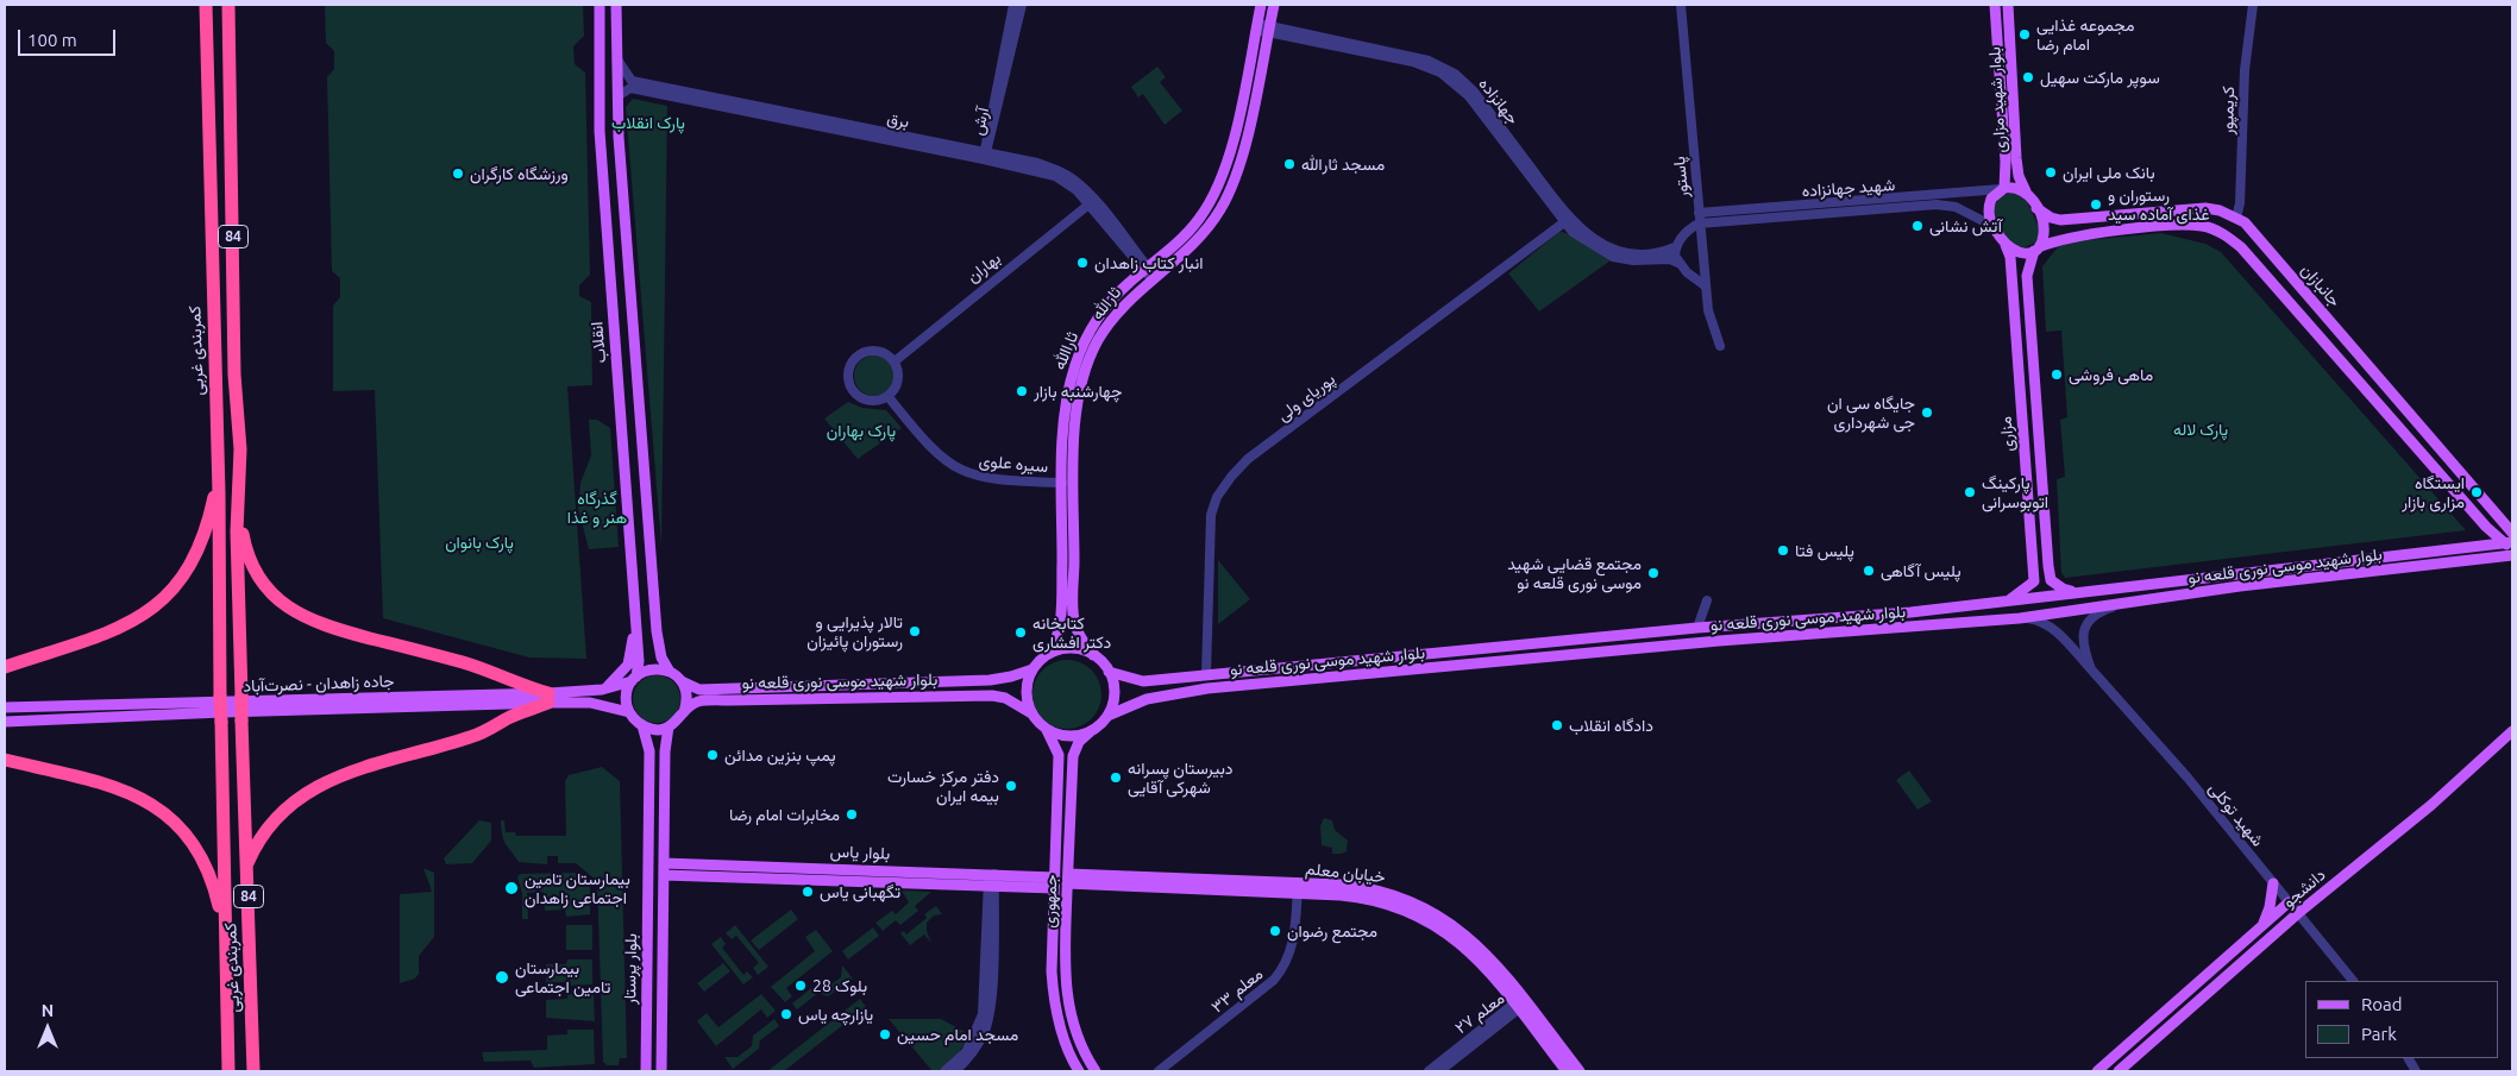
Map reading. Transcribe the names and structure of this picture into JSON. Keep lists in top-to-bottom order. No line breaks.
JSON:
{"streets":{"highway":["84","کمربندی غربی"],"main road":["بلوار شهید مزاری","جانبازان","ثارالله","انقلاب","ثاراالله","مزاری","بلوار شهید موسی نوری قلعه نو","جاده زاهدان - نصرت‌آباد","بلوار یاس","خیابان معلم","دانشجو","جمهوری","بلوار پرستار"],"street":["جهانزاده","کریمپور","برق","آرش","پاستور","شهید جهانزاده","بهاران","پوریای ولی","سیره علوی","شهید توکلی","معلم ۳۳","معلم ۲۷"]},"crossings":[["بلوار شهید مزاری","شهید جهانزاده"],["بلوار شهید مزاری","جانبازان"],["بلوار شهید مزاری","مزاری"],["جهانزاده","ثارالله"],["جهانزاده","ثاراالله"],["جهانزاده","پوریای ولی"],["کریمپور","جانبازان"],["برق","آرش"],["برق","بهاران"],["برق","ثارالله"],["برق","ثاراالله"],["پاستور","شهید جهانزاده"],["شهید جهانزاده","جانبازان"],["شهید جهانزاده","مزاری"],["84","کمربندی غربی"],["بهاران","سیره علوی"],["جانبازان","مزاری"],["ثارالله","ثاراالله"],["ثارالله","بلوار شهید موسی نوری قلعه نو"],["ثارالله","جمهوری"],["انقلاب","بلوار شهید موسی نوری قلعه نو"],["انقلاب","جاده زاهدان - نصرت‌آباد"],["انقلاب","بلوار پرستار"],["ثاراالله","سیره علوی"],["ثاراالله","بلوار شهید موسی نوری قلعه نو"],["ثاراالله","جمهوری"],["پوریای ولی","بلوار شهید موسی نوری قلعه نو"],["بلوار شهید موسی نوری قلعه نو","جاده زاهدان - نصرت‌آباد"],["بلوار شهید موسی نوری قلعه نو","شهید توکلی"],["بلوار شهید موسی نوری قلعه نو","جمهوری"],["بلوار شهید موسی نوری قلعه نو","بلوار پرستار"],["جاده زاهدان - نصرت‌آباد","بلوار پرستار"],["شهید توکلی","دانشجو"],["بلوار یاس","جمهوری"],["بلوار یاس","بلوار پرستار"],["خیابان معلم","جمهوری"],["خیابان معلم","معلم ۳۳"],["خیابان معلم","معلم ۲۷"]],"parks":["پارک انقلاب","پارک لاله","پارک بهاران","گذرگاه هنر و غذا","پارک بانوان"],"places":["مجموعه غذایی امام رضا","سوپر مارکت سهیل","مسجد ثارالله","بانک ملی ایران","ورزشگاه کارگران","رستوران و غذای آماده سید","آتش نشانی","انبار کتاب زاهدان","ماهی فروشی","چهارشنبه بازار","جایگاه سی ان جی شهرداری","پارکینگ اتوبوسرانی","ایستگاه مزاری بازار","پلیس فتا","پلیس آگاهی","مجتمع قضایی شهید موسی نوری قلعه نو","تالار پذیرایی و رستوران پائیزان","کتابخانه دکتر افشاری","دادگاه انقلاب","پمپ بنزین مدائن","دبیرستان پسرانه شهرکی آقایی","دفتر مرکز خسارت بیمه ایران","مخابرات امام رضا","بیمارستان تامین اجتماعی زاهدان","تگهبانی یاس","مجتمع رضوان","بیمارستان تامین اجتماعی","بلوک 28","یازارچه یاس","مسجد امام حسین"],"legend":["Road","Park"],"scale_bar":"100 m","north":"top"}
